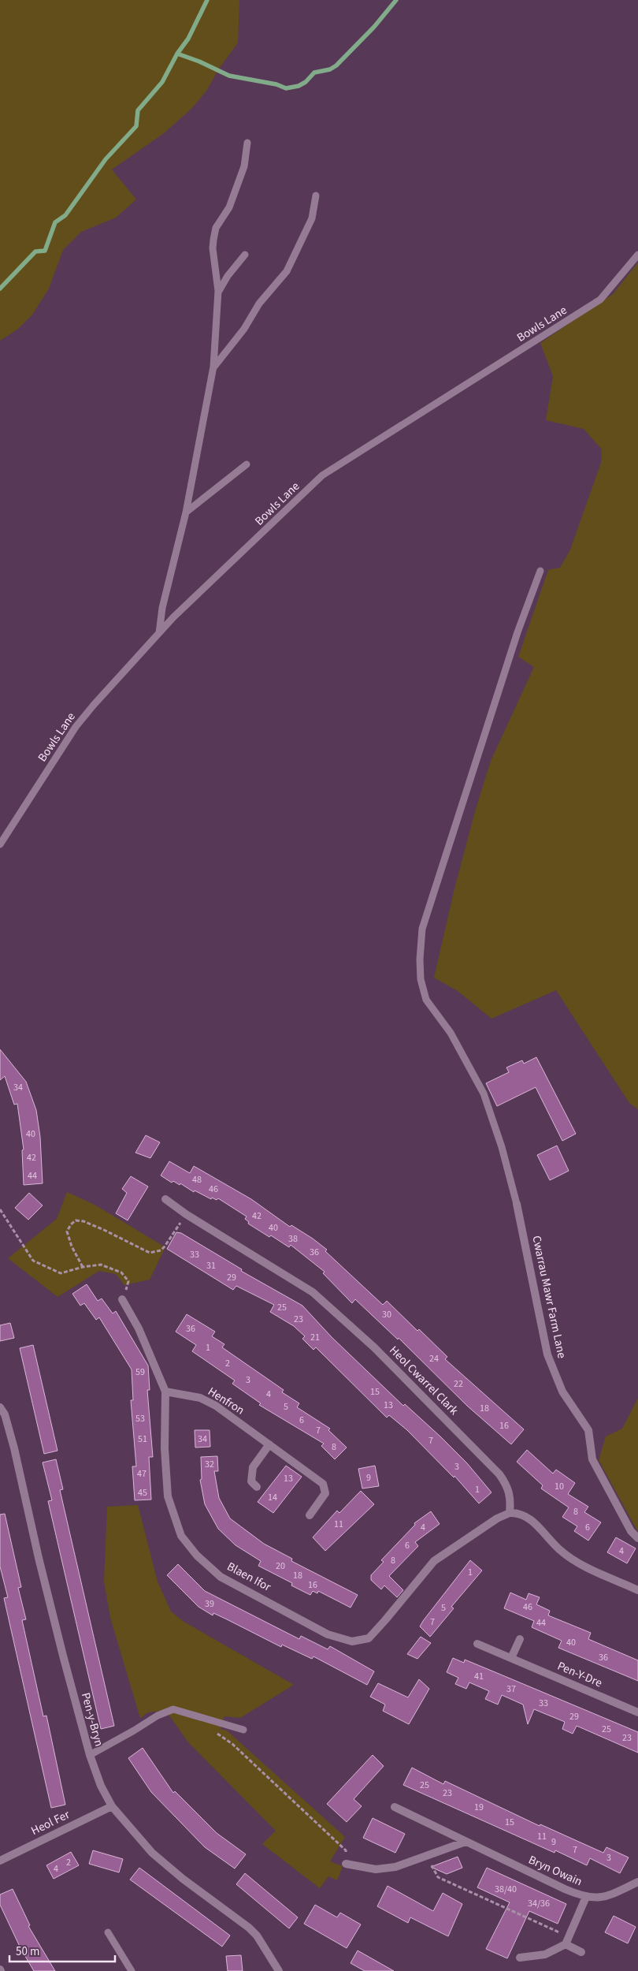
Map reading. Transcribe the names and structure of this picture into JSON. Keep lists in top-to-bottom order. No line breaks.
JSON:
{"streets":{"street":["Cwarrau Mawr Farm Lane","Heol Cwarrel Clark","Henfron","Blaen Ifor","Pen-Y-Dre","Pen-y-Bryn","Heol Fer","Bryn Owain"],"lane":["Bowls Lane"]},"crossings":[["Heol Cwarrel Clark","Blaen Ifor"],["Henfron","Blaen Ifor"],["Pen-y-Bryn","Heol Fer"]],"house_numbers":["34","40","42","44","48","46","42","40","38","36","33","31","29","25","30","23","36","21","1","24","2","59","3","22","15","4","13","5","18","53","6","16","7","51","34","7","8","32","3","47","9","13","10","1","45","14","8","11","4","6","6","4","8","20","1","18","16","39","46","5","7","44","40","36","41","37","33","29","25","23","25","23","19","15","11","9","7","3","2","4","38/40","34/36"],"scale_bar":"50 m"}
